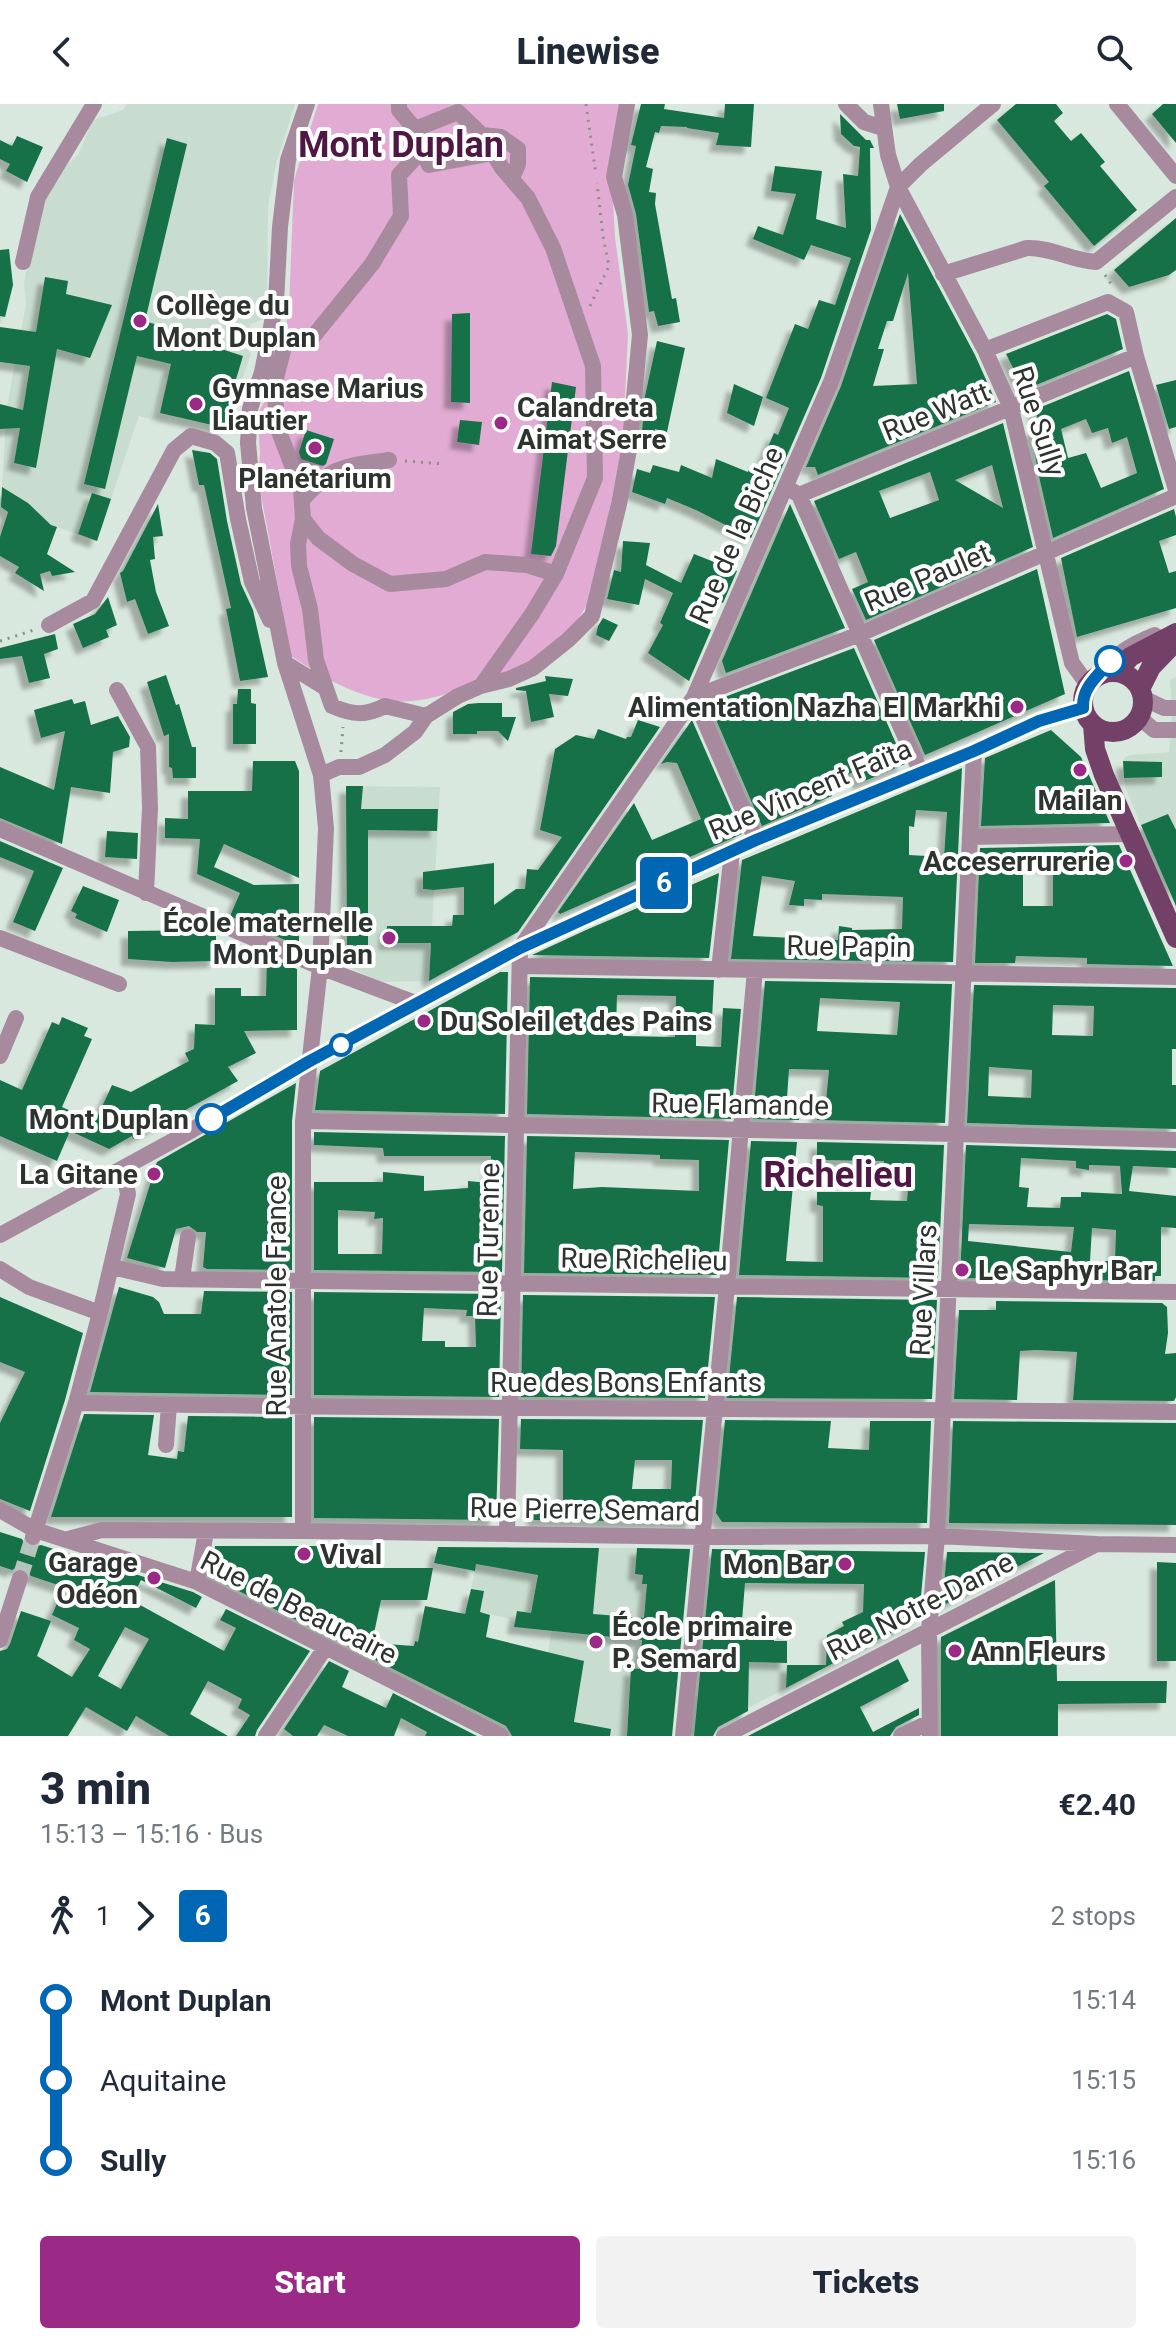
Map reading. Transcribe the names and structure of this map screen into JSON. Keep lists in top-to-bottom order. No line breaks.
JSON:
{"streets":{"street":["Rue Watt","Rue Sully","Rue de la Biche","Rue Paulet","Rue Vincent Faïta","Rue Papin","Rue Flamande","Rue Turenne","Rue Richelieu","Rue Villars","Rue Anatole France","Rue des Bons Enfants","Rue Pierre Semard","Rue Notre-Dame","Rue de Beaucaire"]},"crossings":[["Rue Watt","Rue Sully"],["Rue Watt","Rue de la Biche"],["Rue Sully","Rue de la Biche"],["Rue Sully","Rue Paulet"],["Rue Sully","Rue Vincent Faïta"],["Rue de la Biche","Rue Paulet"],["Rue de la Biche","Rue Vincent Faïta"],["Rue de la Biche","Rue Turenne"],["Rue Vincent Faïta","Rue Turenne"],["Rue Vincent Faïta","Rue Villars"],["Rue Vincent Faïta","Rue Anatole France"],["Rue Papin","Rue Turenne"],["Rue Papin","Rue Villars"],["Rue Flamande","Rue Turenne"],["Rue Flamande","Rue Villars"],["Rue Flamande","Rue Anatole France"],["Rue Turenne","Rue Richelieu"],["Rue Turenne","Rue des Bons Enfants"],["Rue Turenne","Rue Pierre Semard"],["Rue Richelieu","Rue Villars"],["Rue Richelieu","Rue Anatole France"],["Rue Villars","Rue des Bons Enfants"],["Rue Villars","Rue Pierre Semard"],["Rue Villars","Rue Notre-Dame"],["Rue Anatole France","Rue des Bons Enfants"],["Rue Anatole France","Rue Pierre Semard"],["Rue Pierre Semard","Rue Notre-Dame"],["Rue Pierre Semard","Rue de Beaucaire"]],"districts":["Mont Duplan","Richelieu"],"places":["Collège du Mont Duplan","Gymnase Marius Liautier","Calandreta Aimat Serre","Planétarium","Alimentation Nazha El Markhi","Mailan","Acceserrurerie","École maternelle Mont Duplan","Du Soleil et des Pains","Mont Duplan","La Gitane","Le Saphyr Bar","Vival","Mon Bar","Garage Odéon","École primaire P. Semard","Ann Fleurs"],"lines":["bus line 6"],"page":{"header":"Linewise","on_map":"6","heading":["3 min","15:13 – 15:16 · Bus","€2.40"],"legs":["1","6","2 stops"],"list":[{"name":"Mont Duplan","value":"15:14"},{"name":"Aquitaine","value":"15:15"},{"name":"Sully","value":"15:16"}],"buttons":["Start","Tickets"]}}
